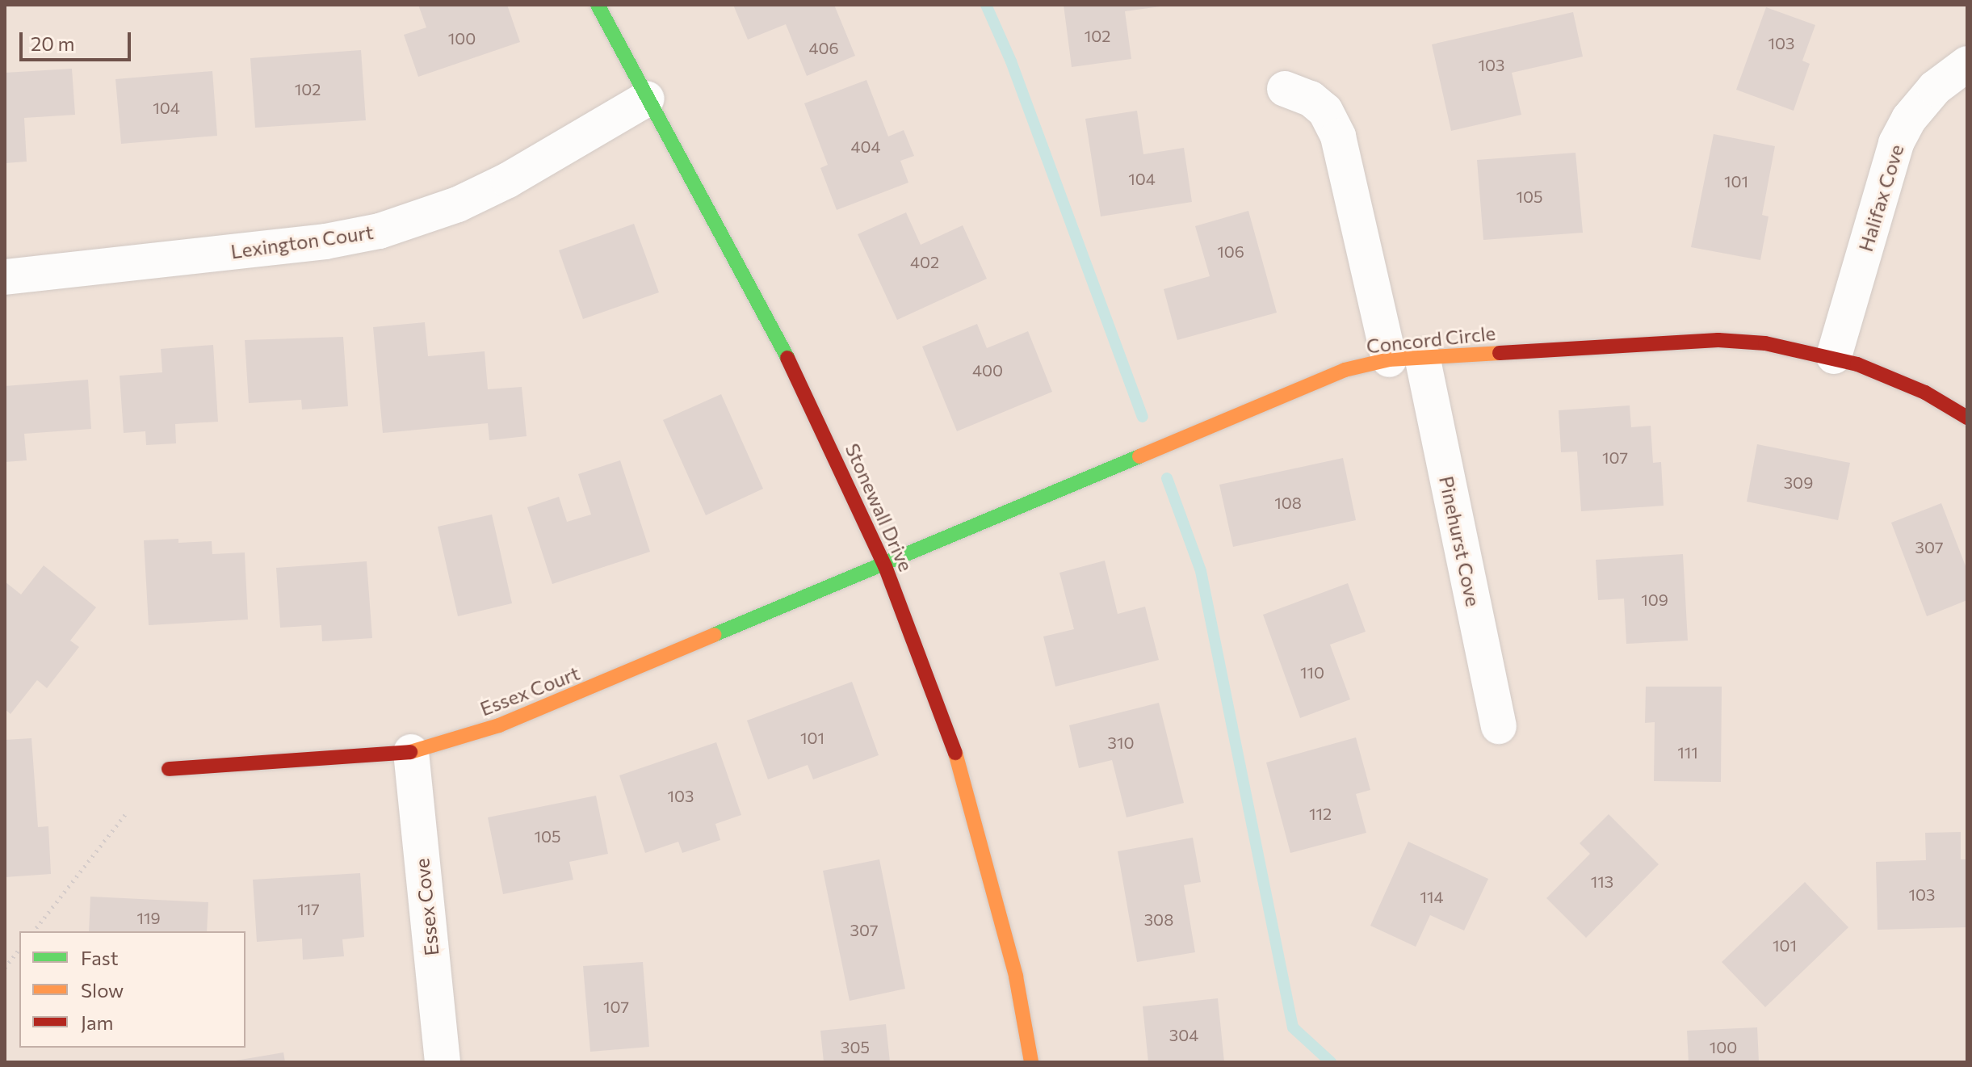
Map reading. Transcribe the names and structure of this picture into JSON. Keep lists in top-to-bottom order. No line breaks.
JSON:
{"streets":{"street":["Halifax Cove","Lexington Court","Concord Circle","Stonewall Drive","Pinehurst Cove","Essex Court","Essex Cove"]},"crossings":[["Halifax Cove","Concord Circle"],["Lexington Court","Stonewall Drive"],["Concord Circle","Stonewall Drive"],["Concord Circle","Pinehurst Cove"],["Concord Circle","Essex Court"],["Stonewall Drive","Essex Court"],["Essex Court","Essex Cove"]],"house_numbers":["102","100","103","406","103","102","104","404","104","101","105","106","402","400","107","309","108","307","109","110","101","310","111","103","112","105","113","103","114","117","119","308","307","101","107","304","305","100"],"legend":["Fast","Slow","Jam"],"scale_bar":"20 m"}
